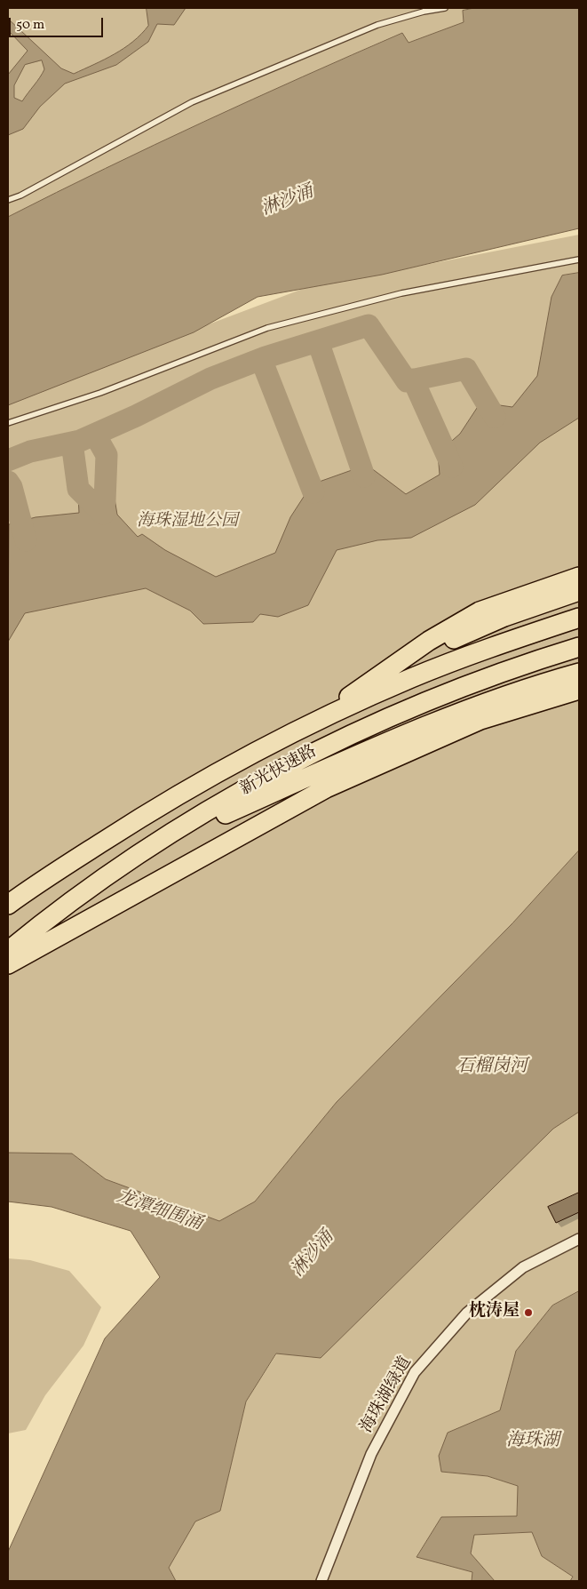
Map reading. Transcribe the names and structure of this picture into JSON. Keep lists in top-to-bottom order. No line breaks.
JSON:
{"streets":{"highway":["新光快速路"],"street":["海珠湖绿道"]},"water":["淋沙涌","石榴岗河","龙潭细围涌","海珠湖"],"parks":["海珠湿地公园"],"places":["枕涛屋"],"scale_bar":"50 m"}
